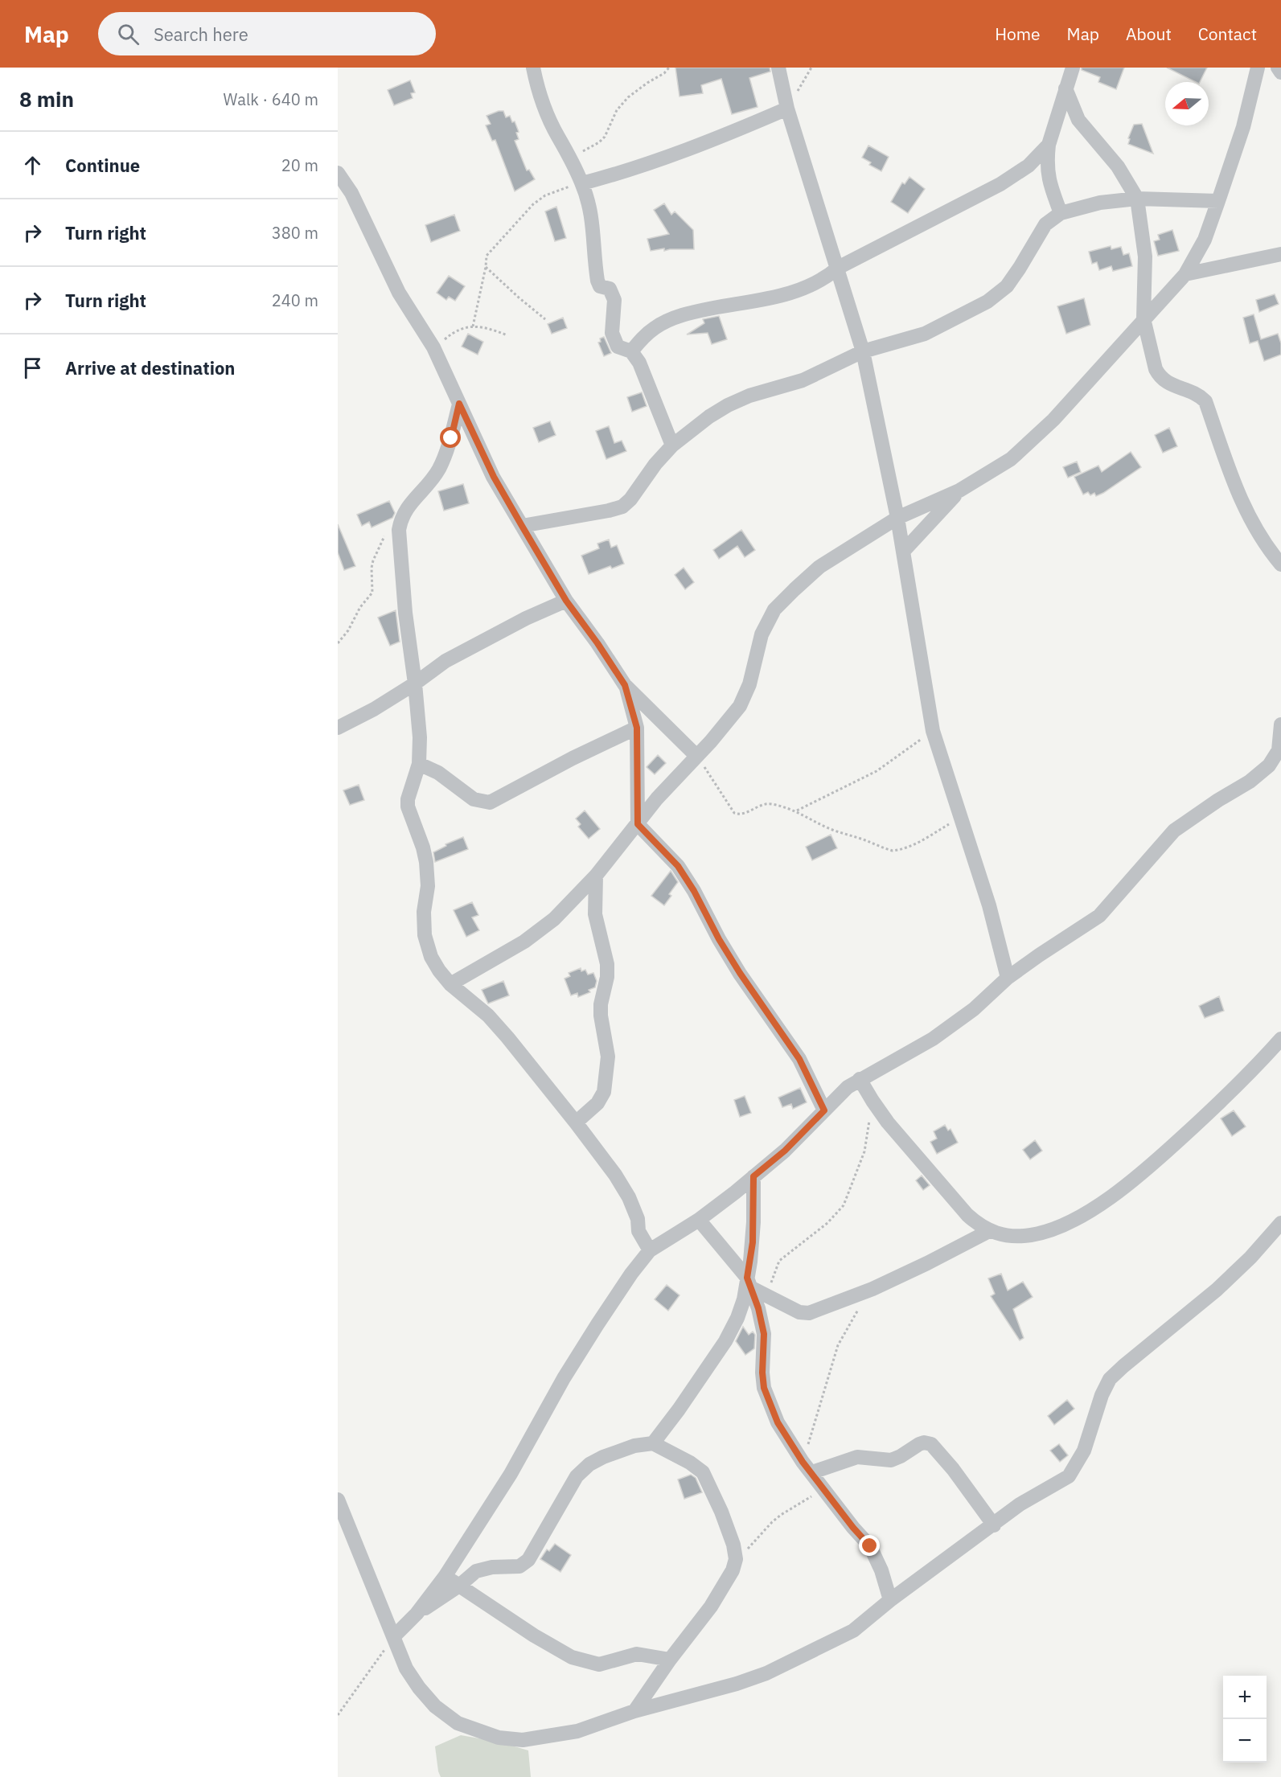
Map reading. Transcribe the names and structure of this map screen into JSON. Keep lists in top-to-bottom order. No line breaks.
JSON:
{"north":"left","page":{"header":"Map","search":"Search here","nav":["Home","Map","About","Contact"],"heading":["8 min","Walk · 640 m"],"list":[["Continue","20 m"],["Turn right","380 m"],["Turn right","240 m"],"Arrive at destination"],"map_buttons":["+","−"]}}
